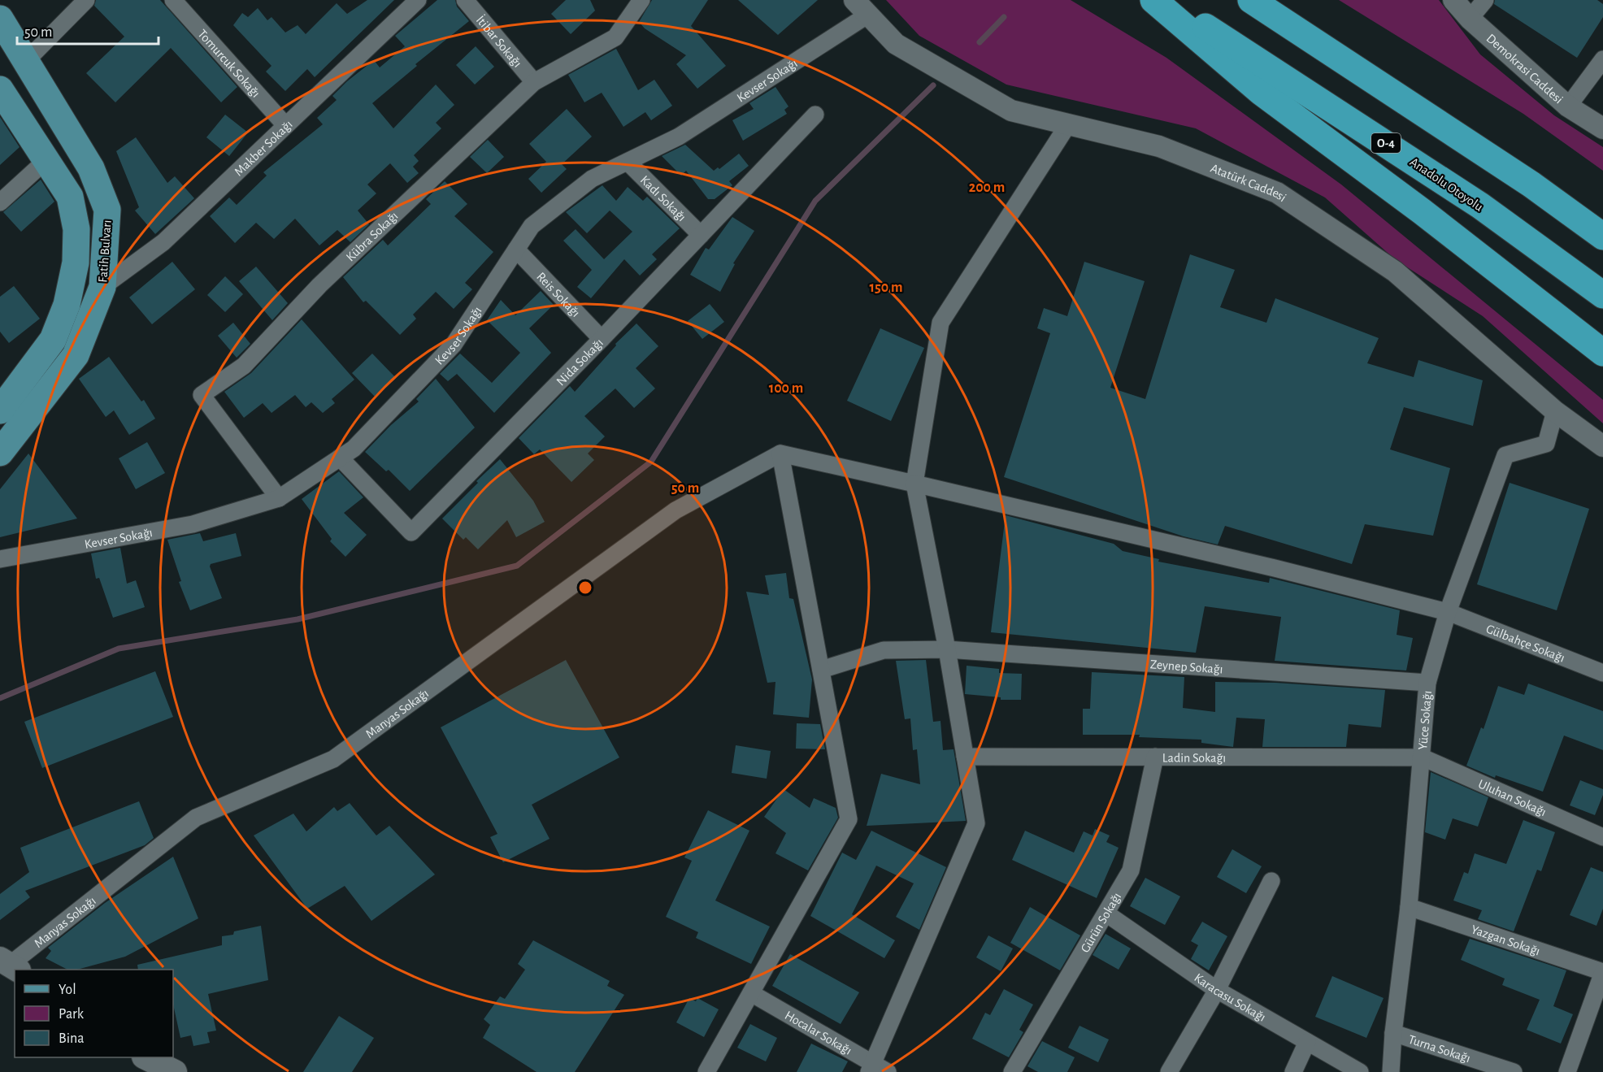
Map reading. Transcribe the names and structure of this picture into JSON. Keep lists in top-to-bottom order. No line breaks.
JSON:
{"streets":{"highway":["O-4","Anadolu Otoyolu"],"main road":["Fatih Bulvarı"],"street":["İtibar Sokağı","Tomurcuk Sokağı","Demokrasi Caddesi","Kevser Sokağı","Makber Sokağı","Atatürk Caddesi","Kadı Sokağı","Kübra Sokağı","Reis Sokağı","Nida Sokağı","Gülbahçe Sokağı","Zeynep Sokağı","Manyas Sokağı","Yüce Sokağı","Ladin Sokağı","Uluhan Sokağı","Gürün Sokağı","Yazgan Sokağı","Karacasu Sokağı","Hocalar Sokağı","Turna Sokağı"]},"crossings":[["İtibar Sokağı","Kübra Sokağı"],["Tomurcuk Sokağı","Makber Sokağı"],["Kevser Sokağı","Atatürk Caddesi"],["Kevser Sokağı","Kadı Sokağı"],["Kevser Sokağı","Kübra Sokağı"],["Kevser Sokağı","Reis Sokağı"],["Kevser Sokağı","Nida Sokağı"],["Makber Sokağı","Fatih Bulvarı"],["Atatürk Caddesi","Yüce Sokağı"],["Kadı Sokağı","Nida Sokağı"],["Reis Sokağı","Nida Sokağı"],["Gülbahçe Sokağı","Manyas Sokağı"],["Gülbahçe Sokağı","Yüce Sokağı"],["Zeynep Sokağı","Yüce Sokağı"],["Yüce Sokağı","Ladin Sokağı"],["Yüce Sokağı","Uluhan Sokağı"],["Yüce Sokağı","Yazgan Sokağı"],["Yüce Sokağı","Turna Sokağı"],["Ladin Sokağı","Uluhan Sokağı"],["Ladin Sokağı","Gürün Sokağı"],["Gürün Sokağı","Karacasu Sokağı"]],"legend":["Yol","Park","Bina"],"scale_bar":"50 m","rings":["200 m","150 m","100 m","50 m"]}
